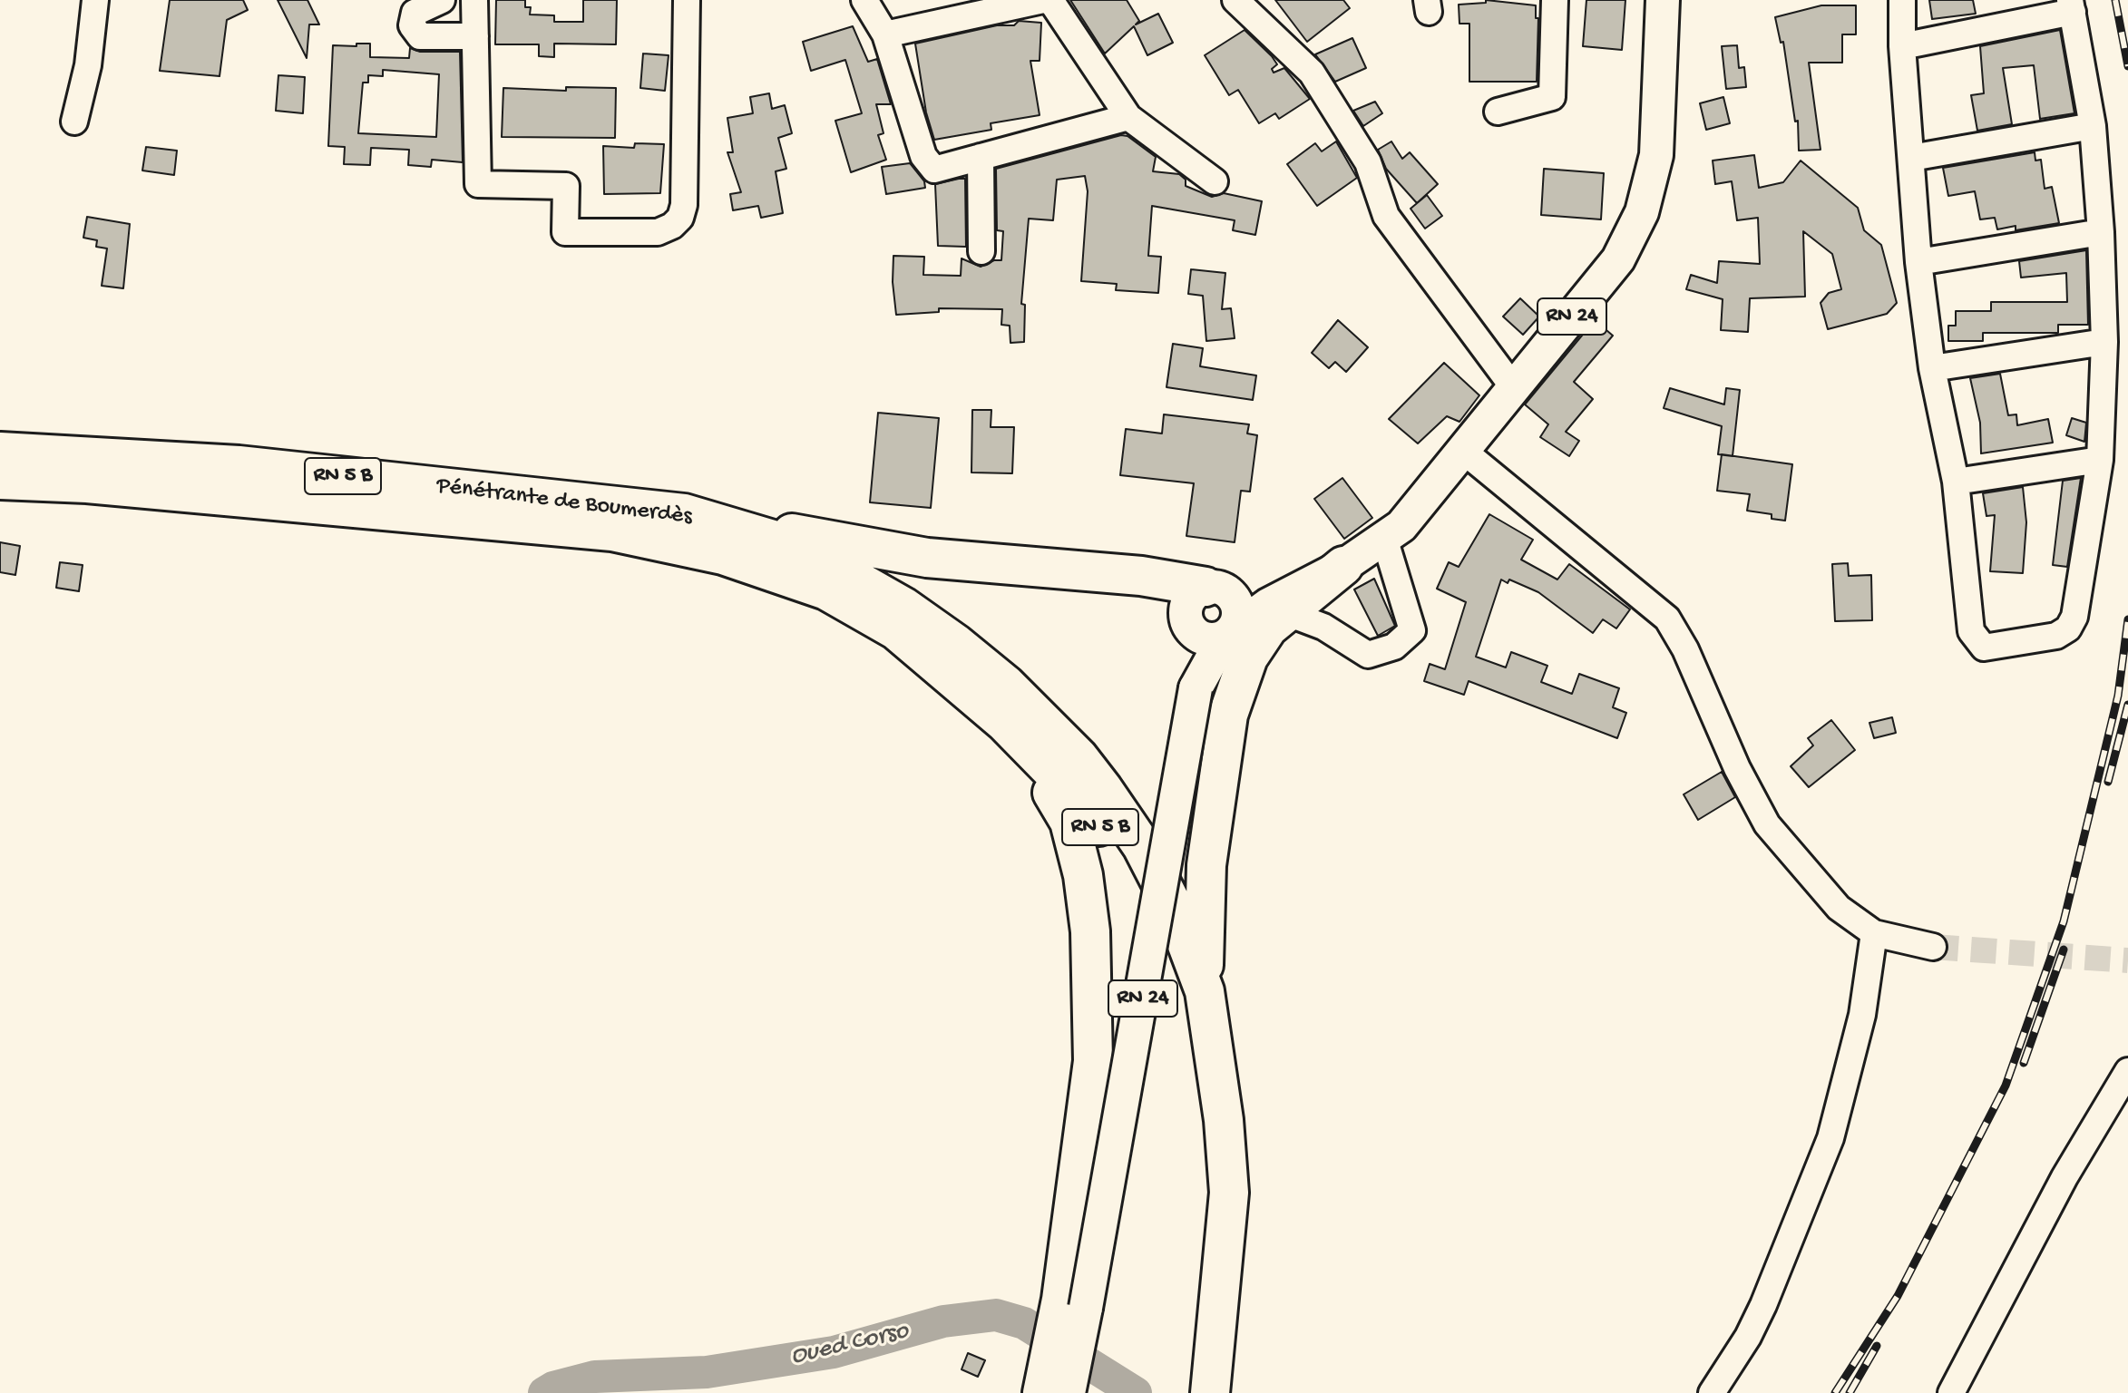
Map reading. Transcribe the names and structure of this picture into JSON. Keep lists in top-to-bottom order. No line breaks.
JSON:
{"streets":{"highway":["RN 5 B","Pénétrante de Boumerdès"],"main road":["RN 24"]},"water":["Oued Corso"]}
